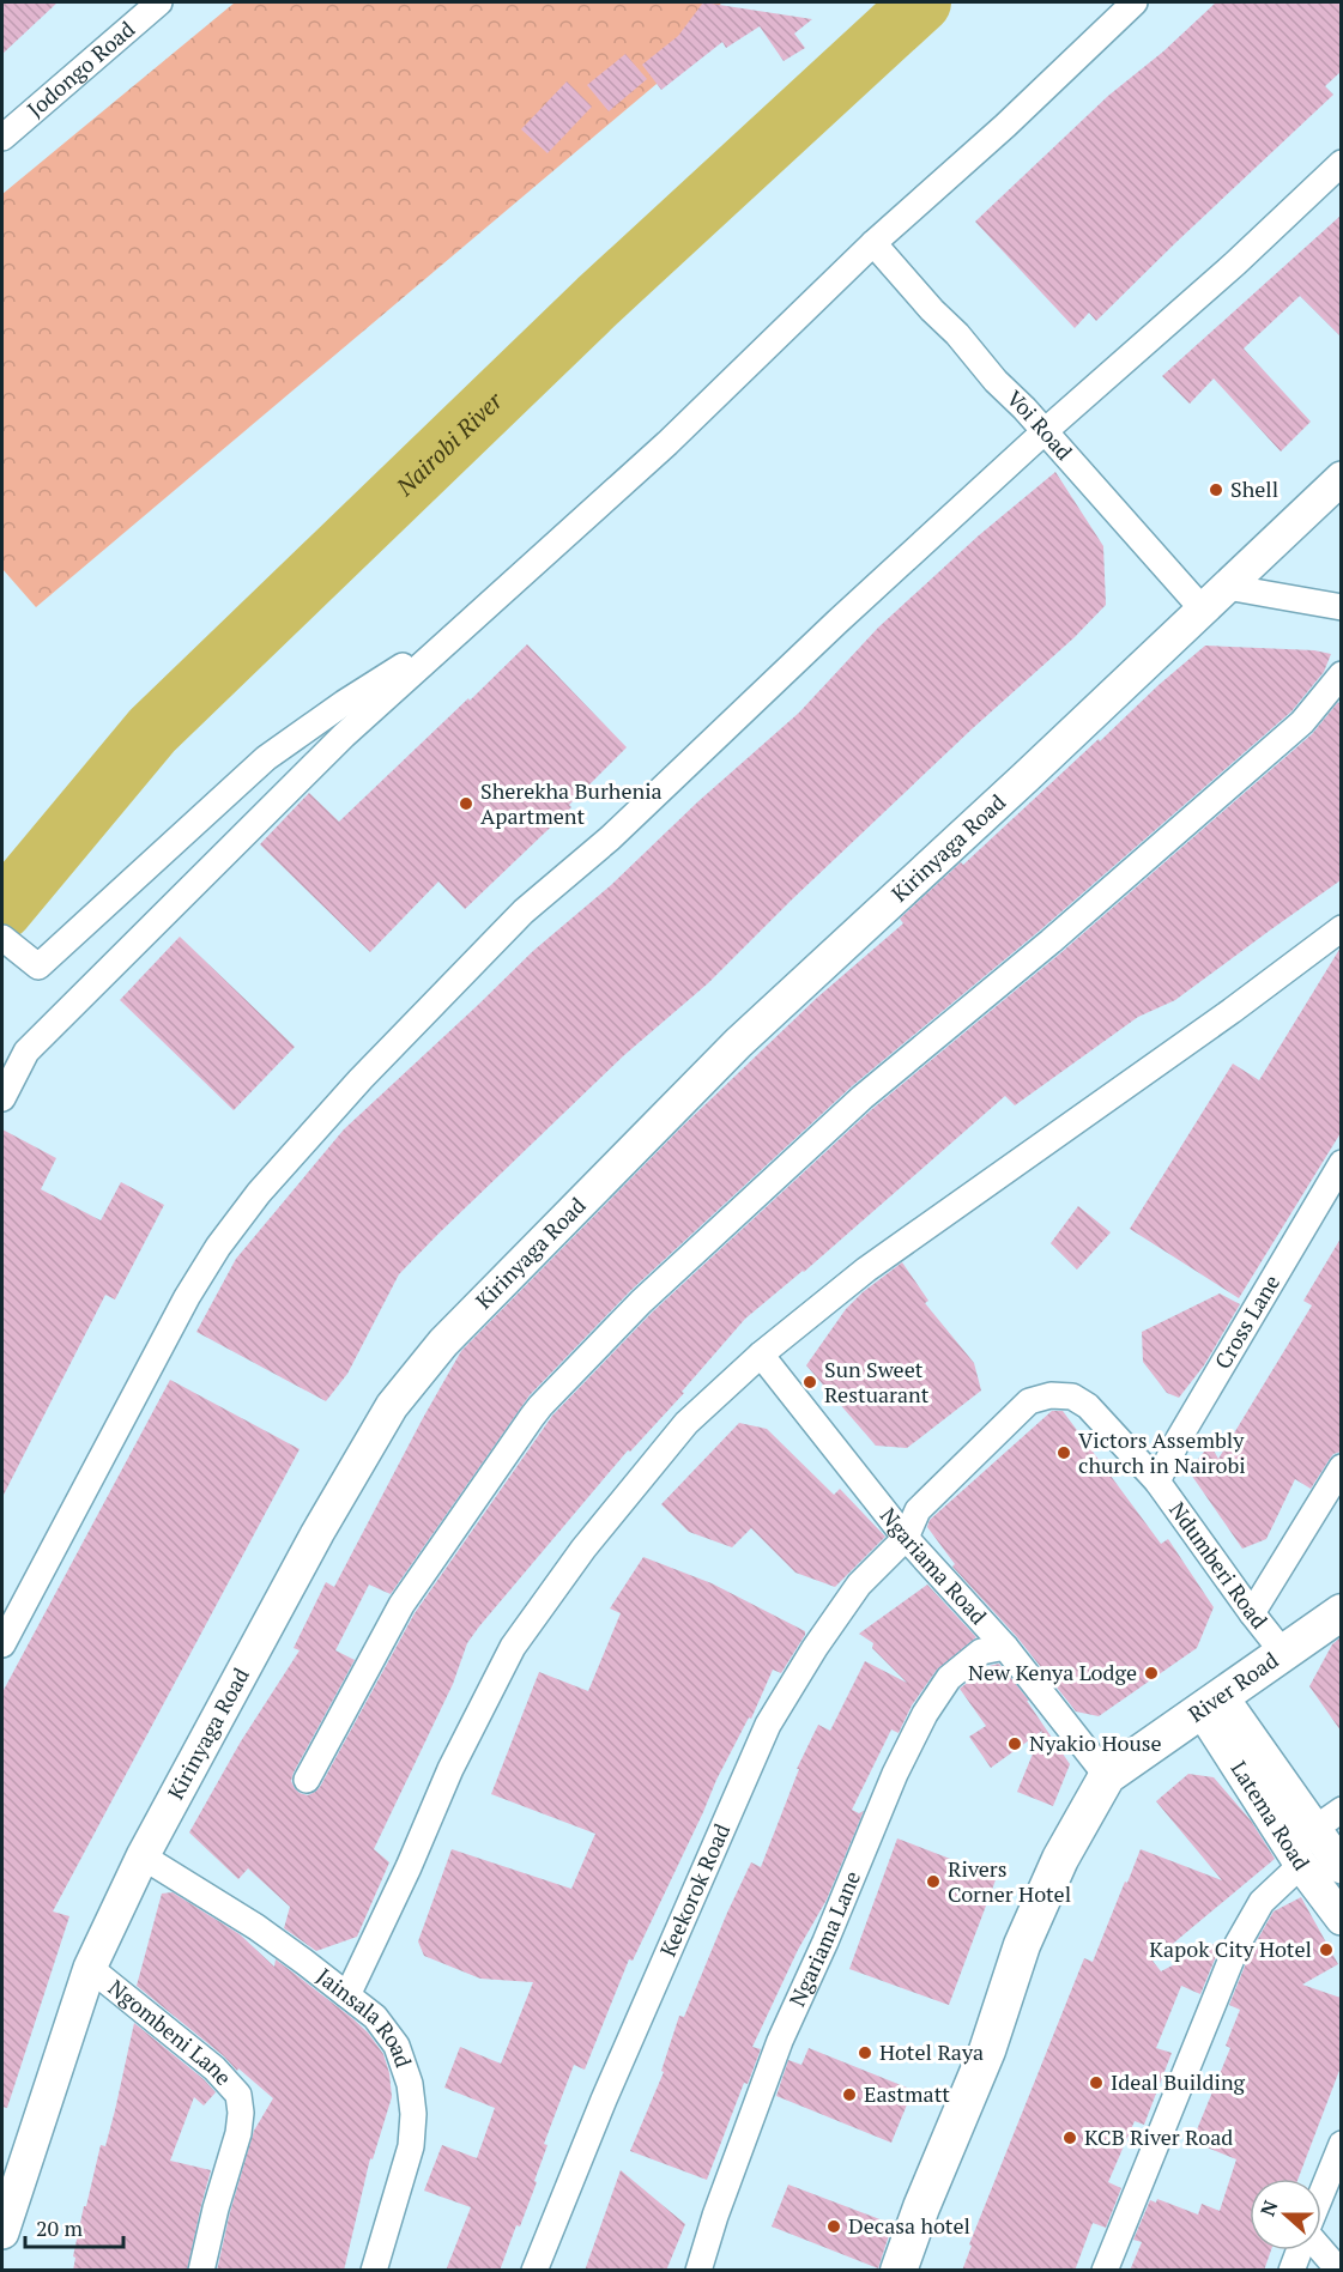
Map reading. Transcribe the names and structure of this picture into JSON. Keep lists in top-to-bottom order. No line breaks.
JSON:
{"streets":{"main road":["River Road"],"street":["Jodongo Road","Voi Road","Kirinyaga Road","Cross Lane","Ngariama Road","Ndumberi Road","Latema Road","Keekorok Road","Ngariama Lane","Jainsala Road","Ngombeni Lane"]},"crossings":[["Voi Road","Kirinyaga Road"],["Kirinyaga Road","Jainsala Road"],["Kirinyaga Road","Ngombeni Lane"],["Cross Lane","Ndumberi Road"],["Ngariama Road","Ndumberi Road"],["Ngariama Road","River Road"],["Ngariama Road","Keekorok Road"],["Ngariama Road","Ngariama Lane"],["Ndumberi Road","River Road"],["Ndumberi Road","Keekorok Road"],["River Road","Latema Road"]],"water":["Nairobi River"],"places":["Shell","Sherekha Burhenia Apartment","Sun Sweet Restuarant","Victors Assembly church in Nairobi","New Kenya Lodge","Nyakio House","Rivers Corner Hotel","Kapok City Hotel","Hotel Raya","Ideal Building","Eastmatt","KCB River Road","Decasa hotel"],"scale_bar":"20 m","north":"left"}
